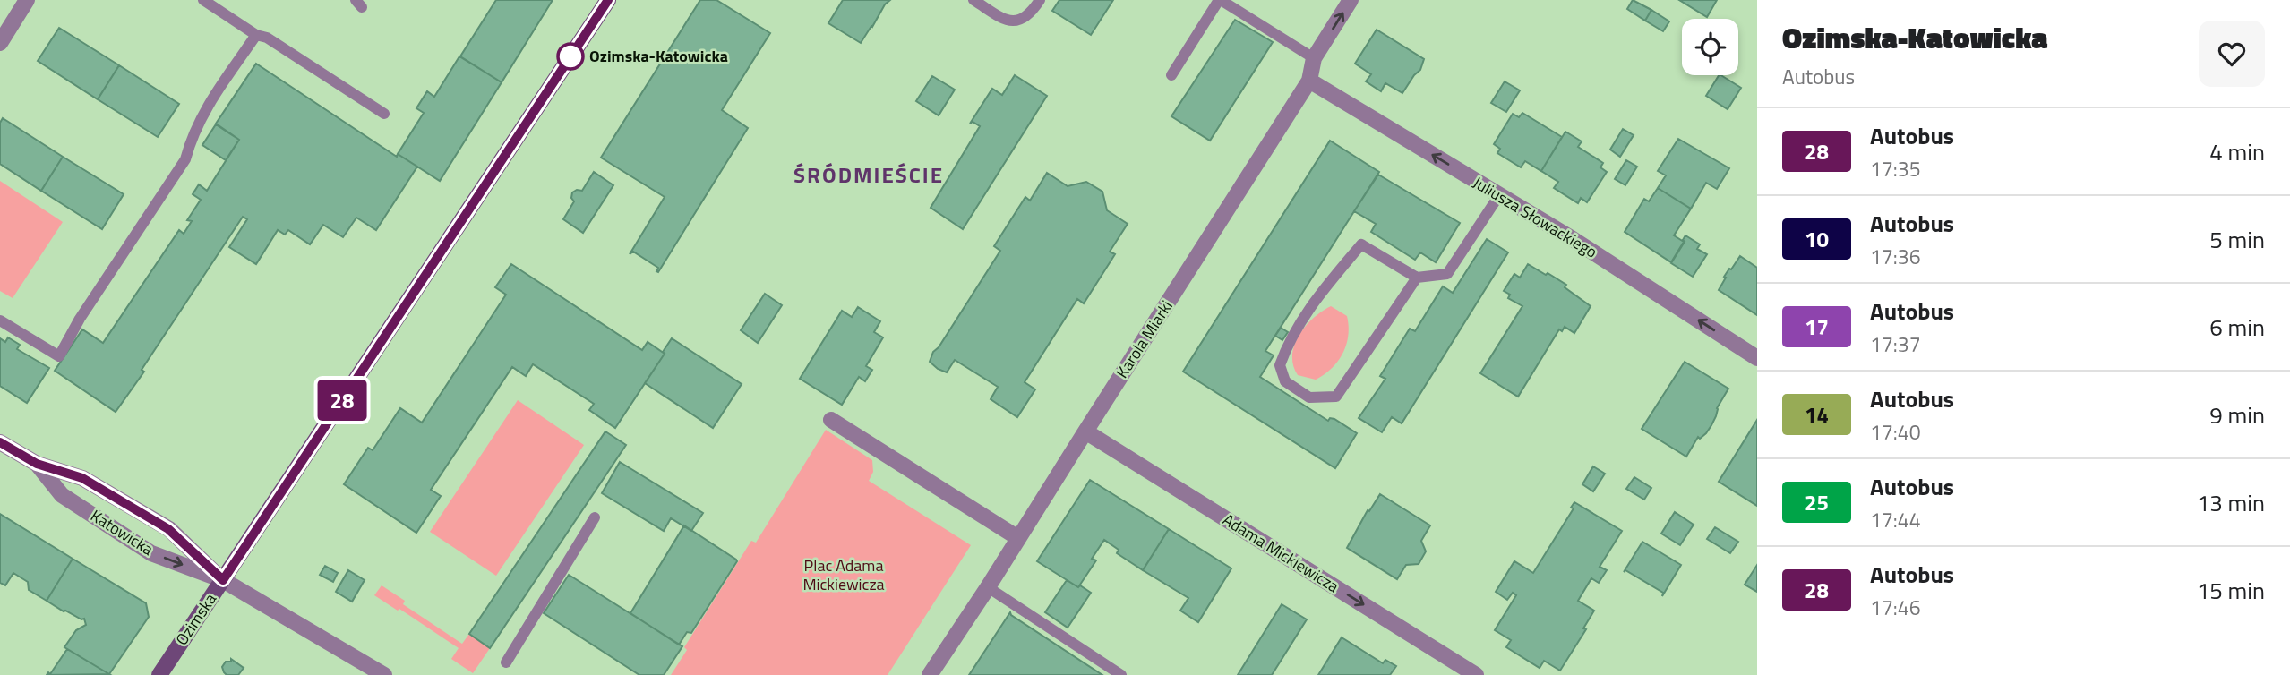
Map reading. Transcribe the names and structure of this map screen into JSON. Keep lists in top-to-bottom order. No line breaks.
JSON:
{"streets":{"main road":["Ozimska"],"street":["Juliusza Słowackiego","Karola Miarki","Katowicka","Adama Mickiewicza"]},"crossings":[["Juliusza Słowackiego","Karola Miarki"],["Karola Miarki","Adama Mickiewicza"],["Katowicka","Ozimska"]],"one_way":["Juliusza Słowackiego","Adama Mickiewicza"],"districts":["ŚRÓDMIEŚCIE"],"parks":["Plac Adama Mickiewicza"],"places":["Ozimska-Katowicka"],"lines":["bus line 28"],"page":{"on_map":"28","heading":["Ozimska-Katowicka","Autobus"],"list":[{"mark":"28","name":"Autobus","note":"17:35","value":"4 min"},{"mark":"10","name":"Autobus","note":"17:36","value":"5 min"},{"mark":"17","name":"Autobus","note":"17:37","value":"6 min"},{"mark":"14","name":"Autobus","note":"17:40","value":"9 min"},{"mark":"25","name":"Autobus","note":"17:44","value":"13 min"},{"mark":"28","name":"Autobus","note":"17:46","value":"15 min"}]}}
